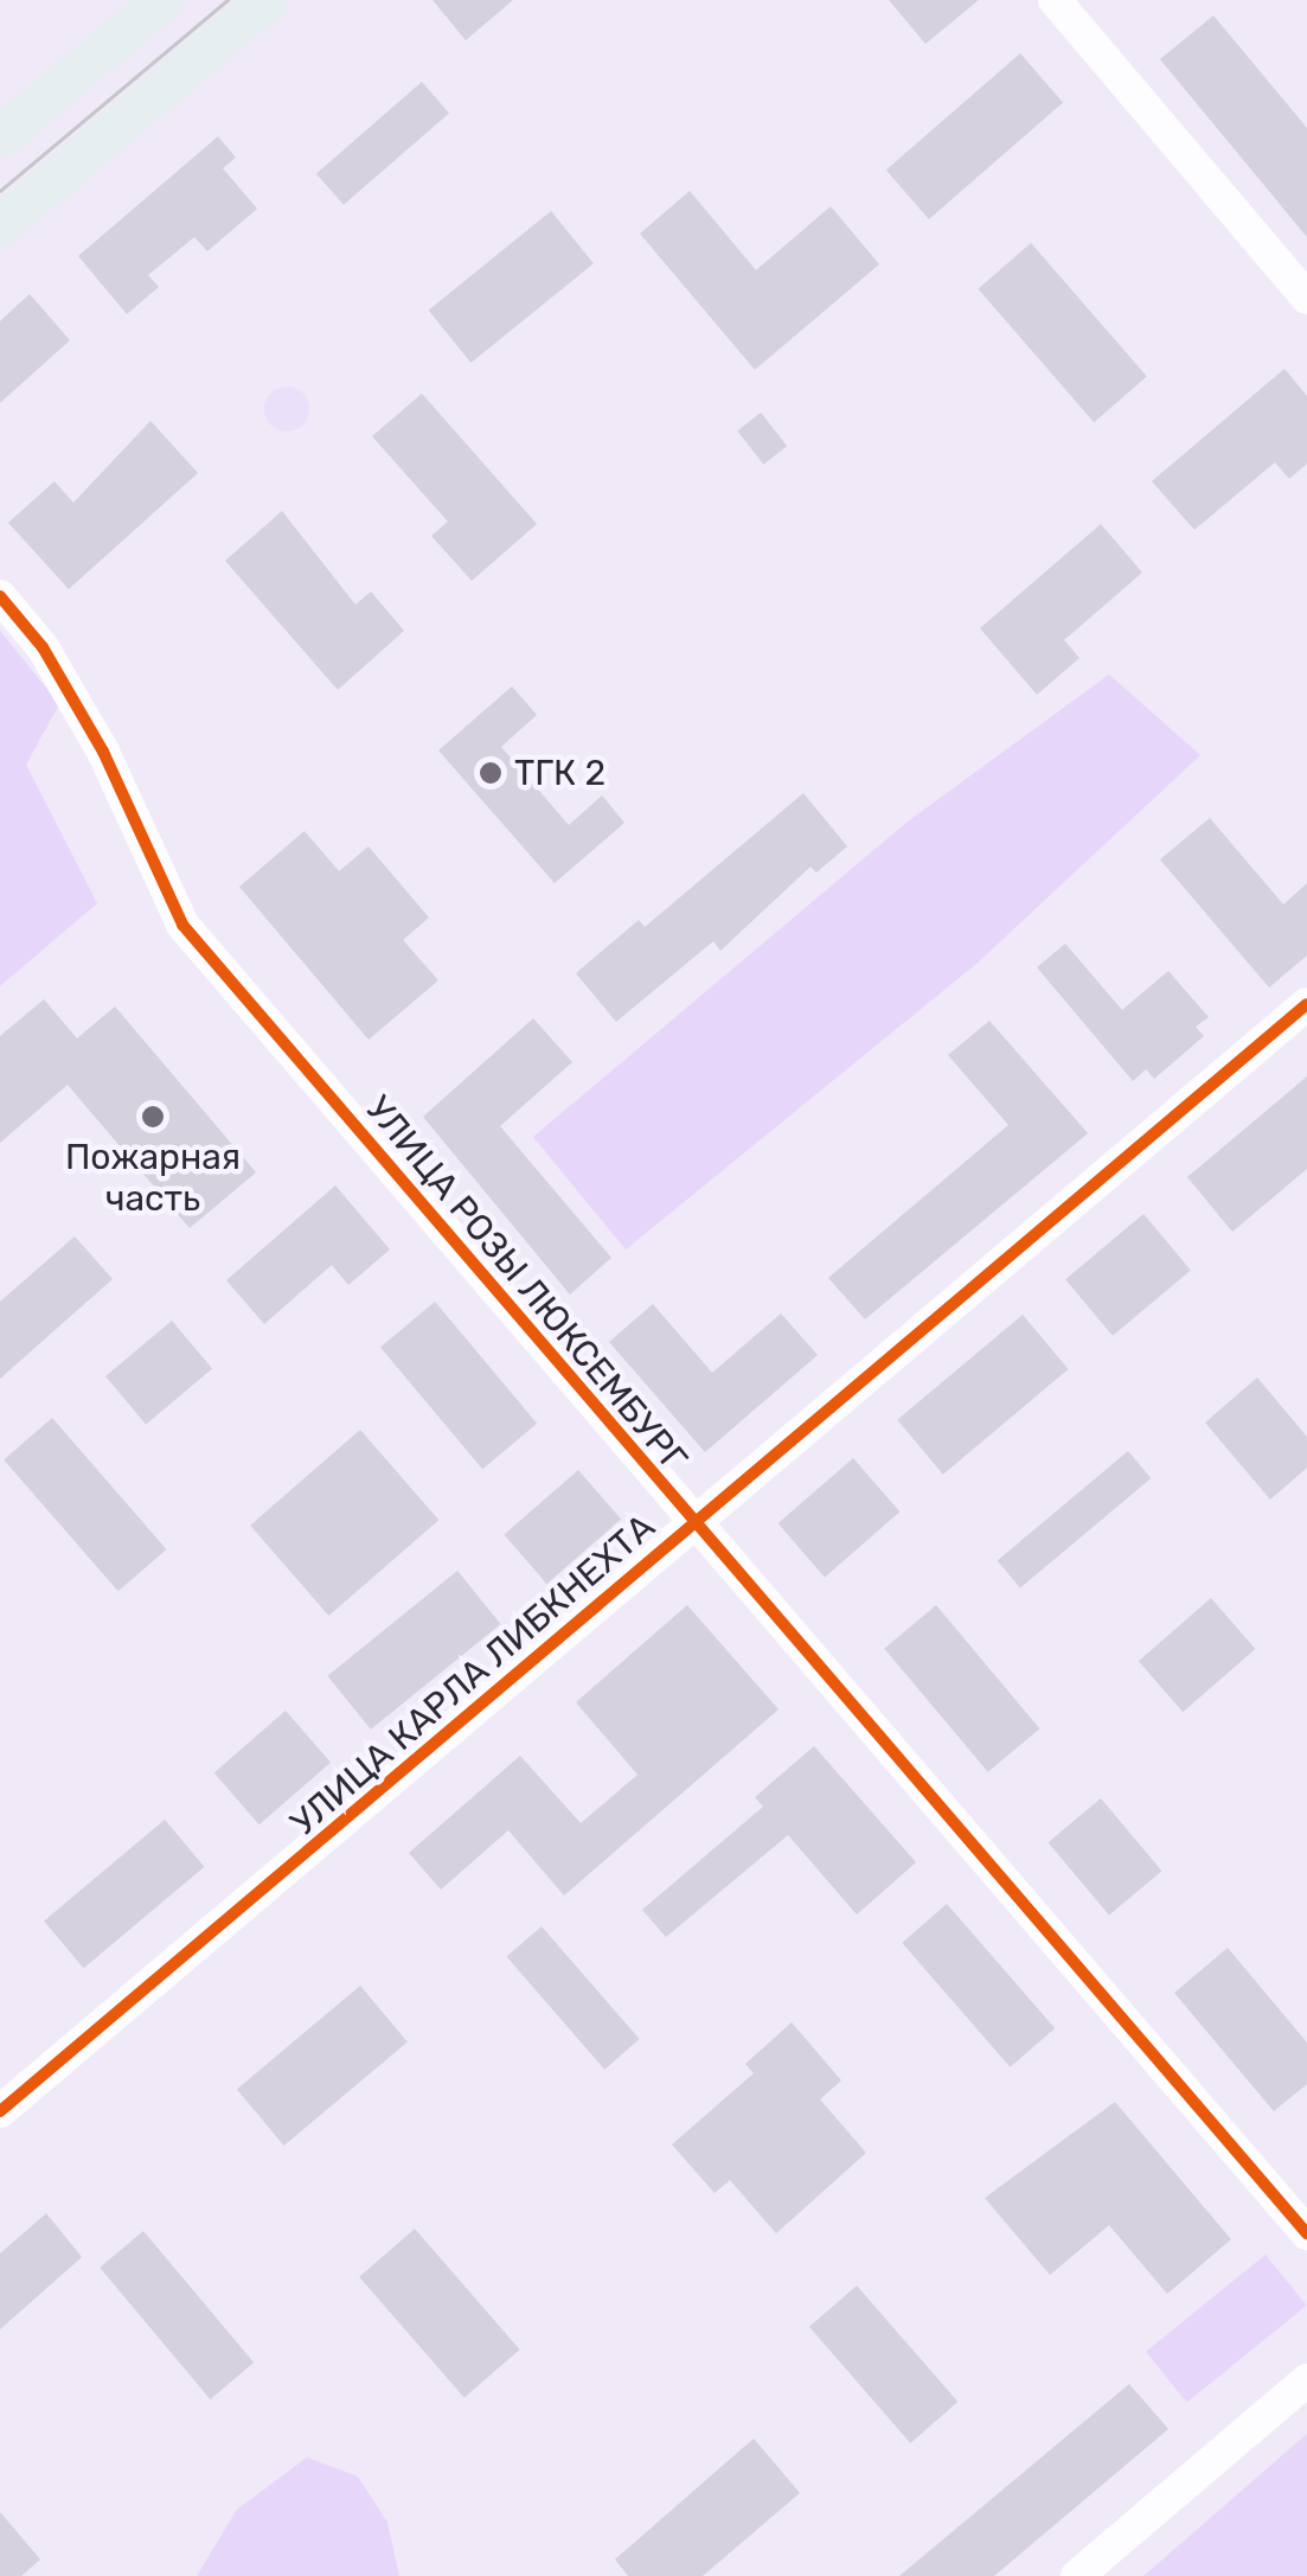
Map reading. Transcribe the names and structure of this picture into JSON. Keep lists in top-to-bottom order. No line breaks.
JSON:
{"streets":{"street":["УЛИЦА РОЗЫ ЛЮКСЕМБУРГ","УЛИЦА КАРЛА ЛИБКНЕХТА"]},"crossings":[["УЛИЦА РОЗЫ ЛЮКСЕМБУРГ","УЛИЦА КАРЛА ЛИБКНЕХТА"]],"places":["ТГК 2","Пожарная часть"]}
